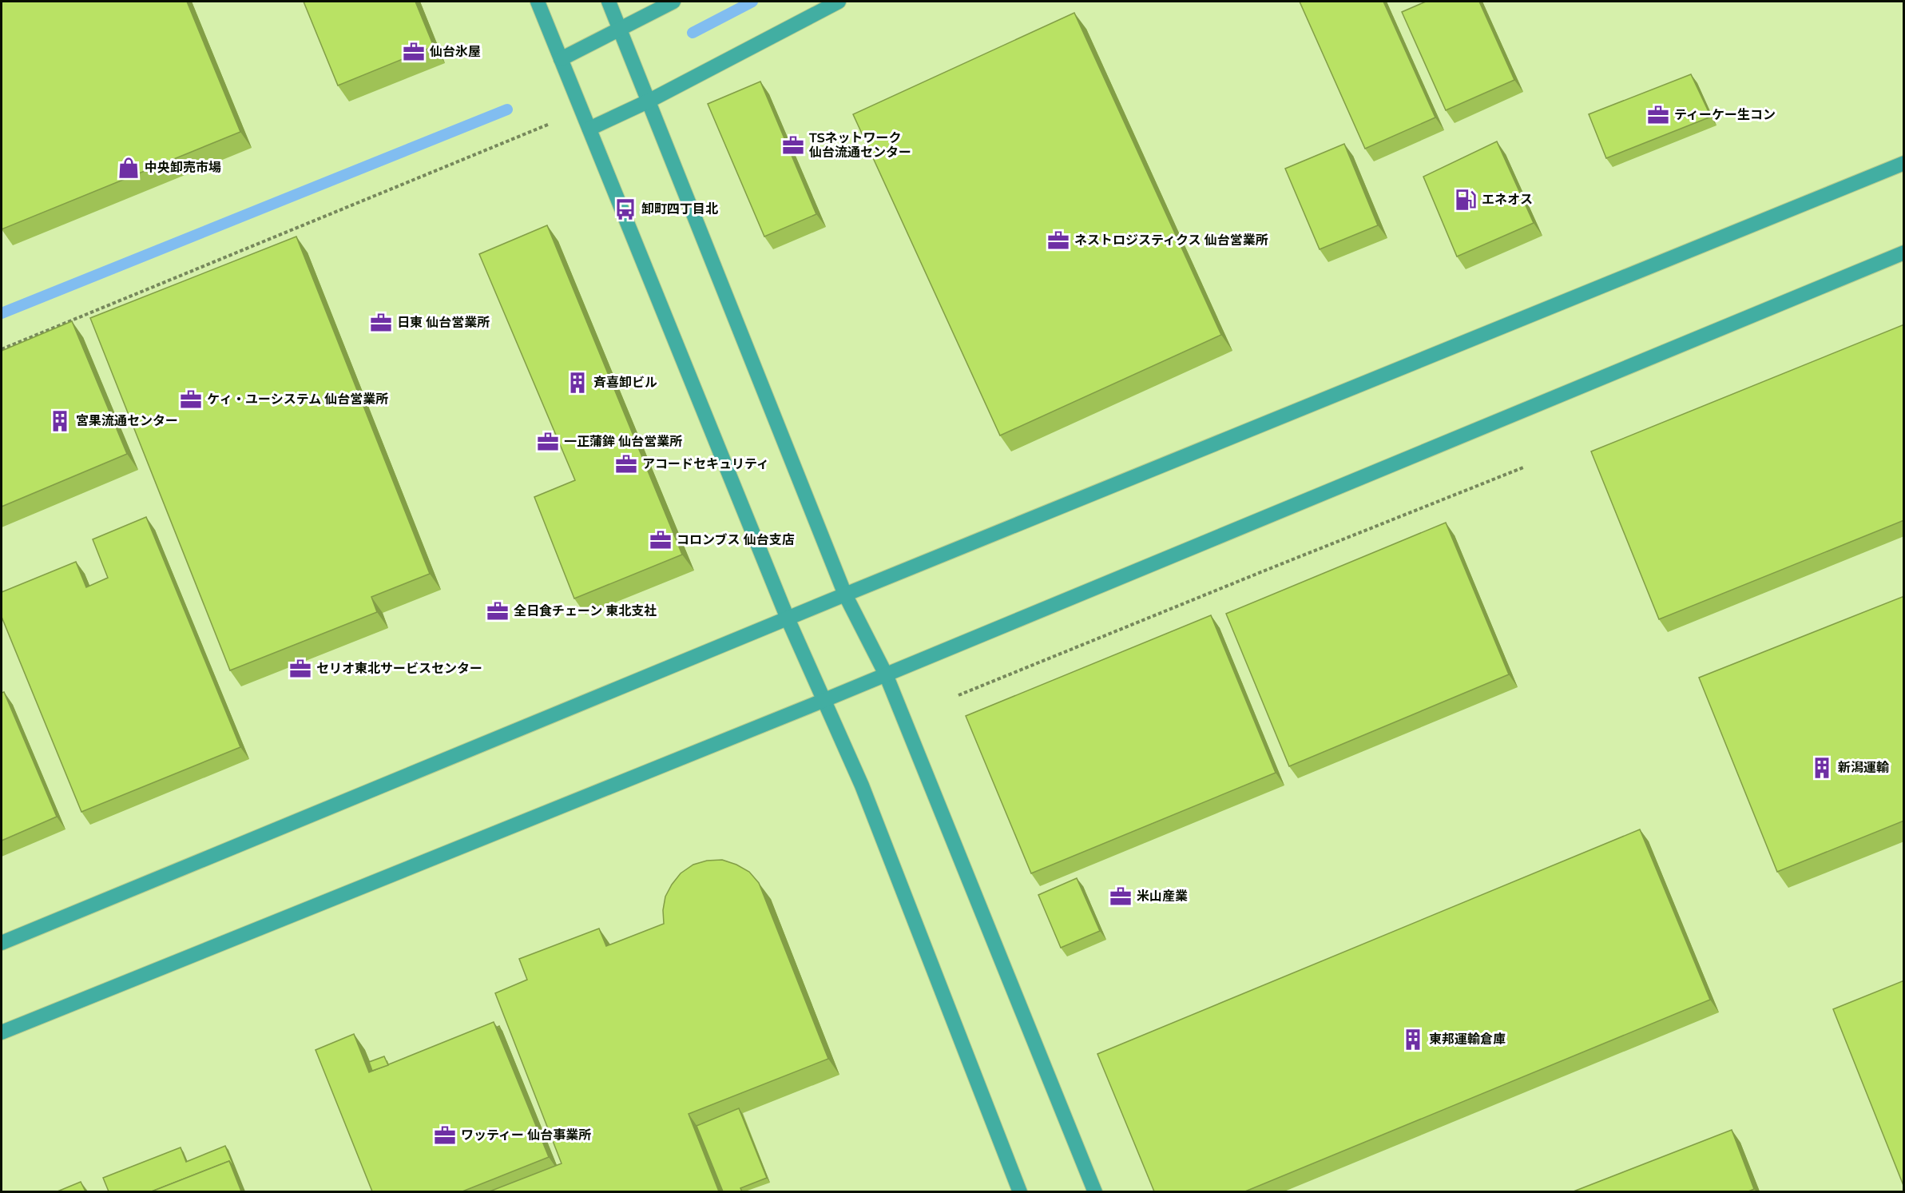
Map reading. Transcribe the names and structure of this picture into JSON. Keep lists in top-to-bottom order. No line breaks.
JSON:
{"places":{"office":["仙台氷屋","ティーケー生コン","TSネットワーク 仙台流通センター","ネストロジスティクス 仙台営業所","日東 仙台営業所","ケィ・ユーシステム 仙台営業所","一正蒲鉾 仙台営業所","アコードセキュリティ","コロンブス 仙台支店","全日食チェーン 東北支社","セリオ東北サービスセンター","米山産業","ワッティー 仙台事業所"],"shop":["中央卸売市場"],"fuel station":["エネオス"],"bus stop":["卸町四丁目北"],"building":["斉喜卸ビル","宮果流通センター","新潟運輸","東邦運輸倉庫"]}}
